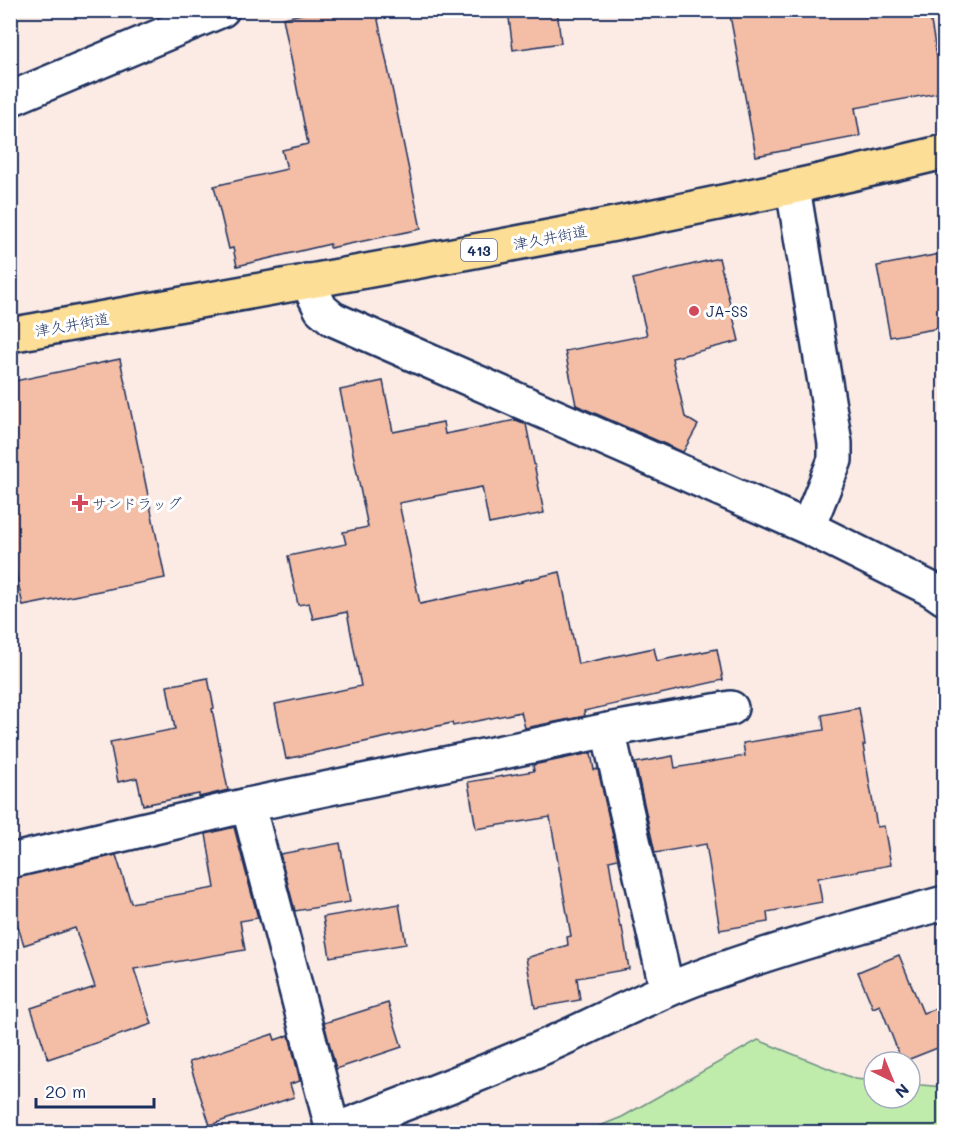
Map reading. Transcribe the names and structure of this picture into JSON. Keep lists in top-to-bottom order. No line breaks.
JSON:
{"streets":{"highway":["津久井街道","413"]},"places":{"other":["JA-SS"],"health":["サンドラッグ"]},"scale_bar":"20 m","north":"bottom right"}
